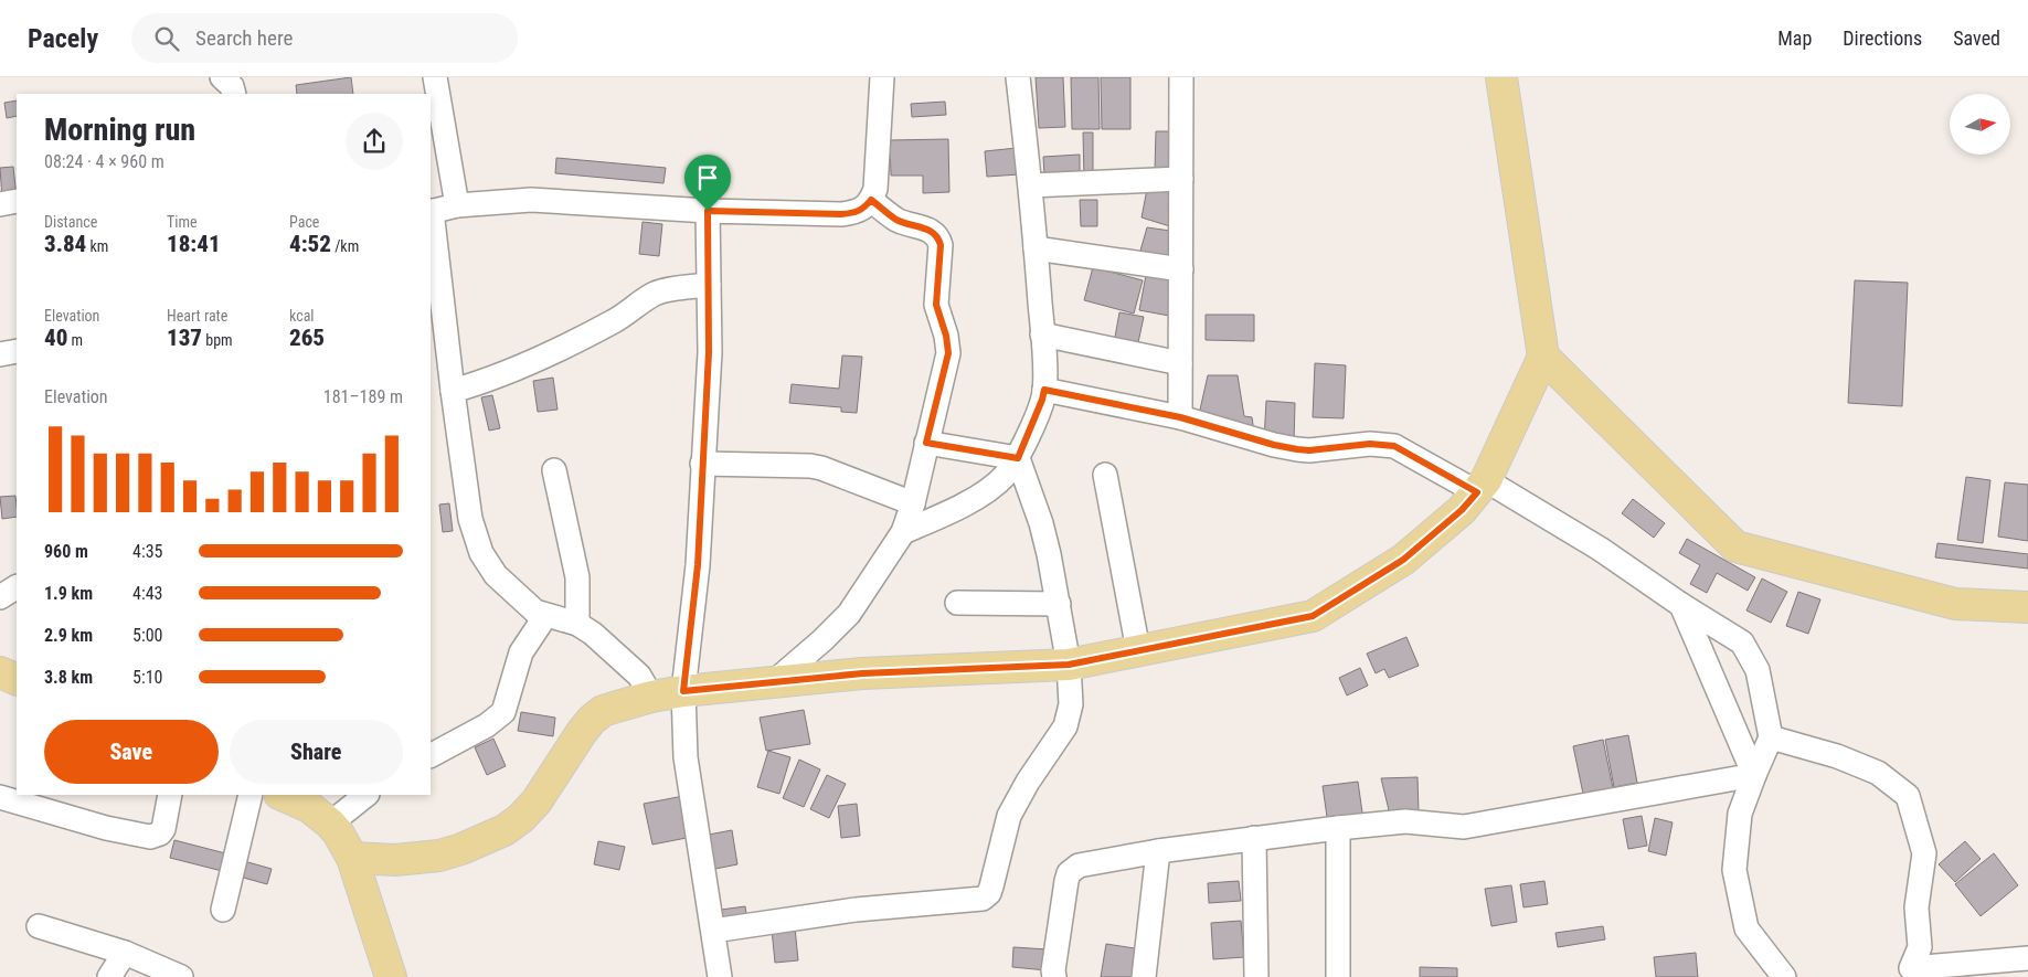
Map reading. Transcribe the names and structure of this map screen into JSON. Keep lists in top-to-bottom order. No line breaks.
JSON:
{"north":"right","page":{"header":"Pacely","search":"Search here","nav":["Map","Directions","Saved"],"heading":["Morning run","08:24 · 4 × 960 m"],"stats":[["Distance","3.84 km"],["Time","18:41"],["Pace","4:52 /km"],["Elevation","40 m"],["Heart rate","137 bpm"],["kcal","265"]],"chart":["Elevation","181–189 m"],"list":[{"name":"960 m","note":"4:35"},{"name":"1.9 km","note":"4:43"},{"name":"2.9 km","note":"5:00"},{"name":"3.8 km","note":"5:10"}],"buttons":["Save","Share"]}}
